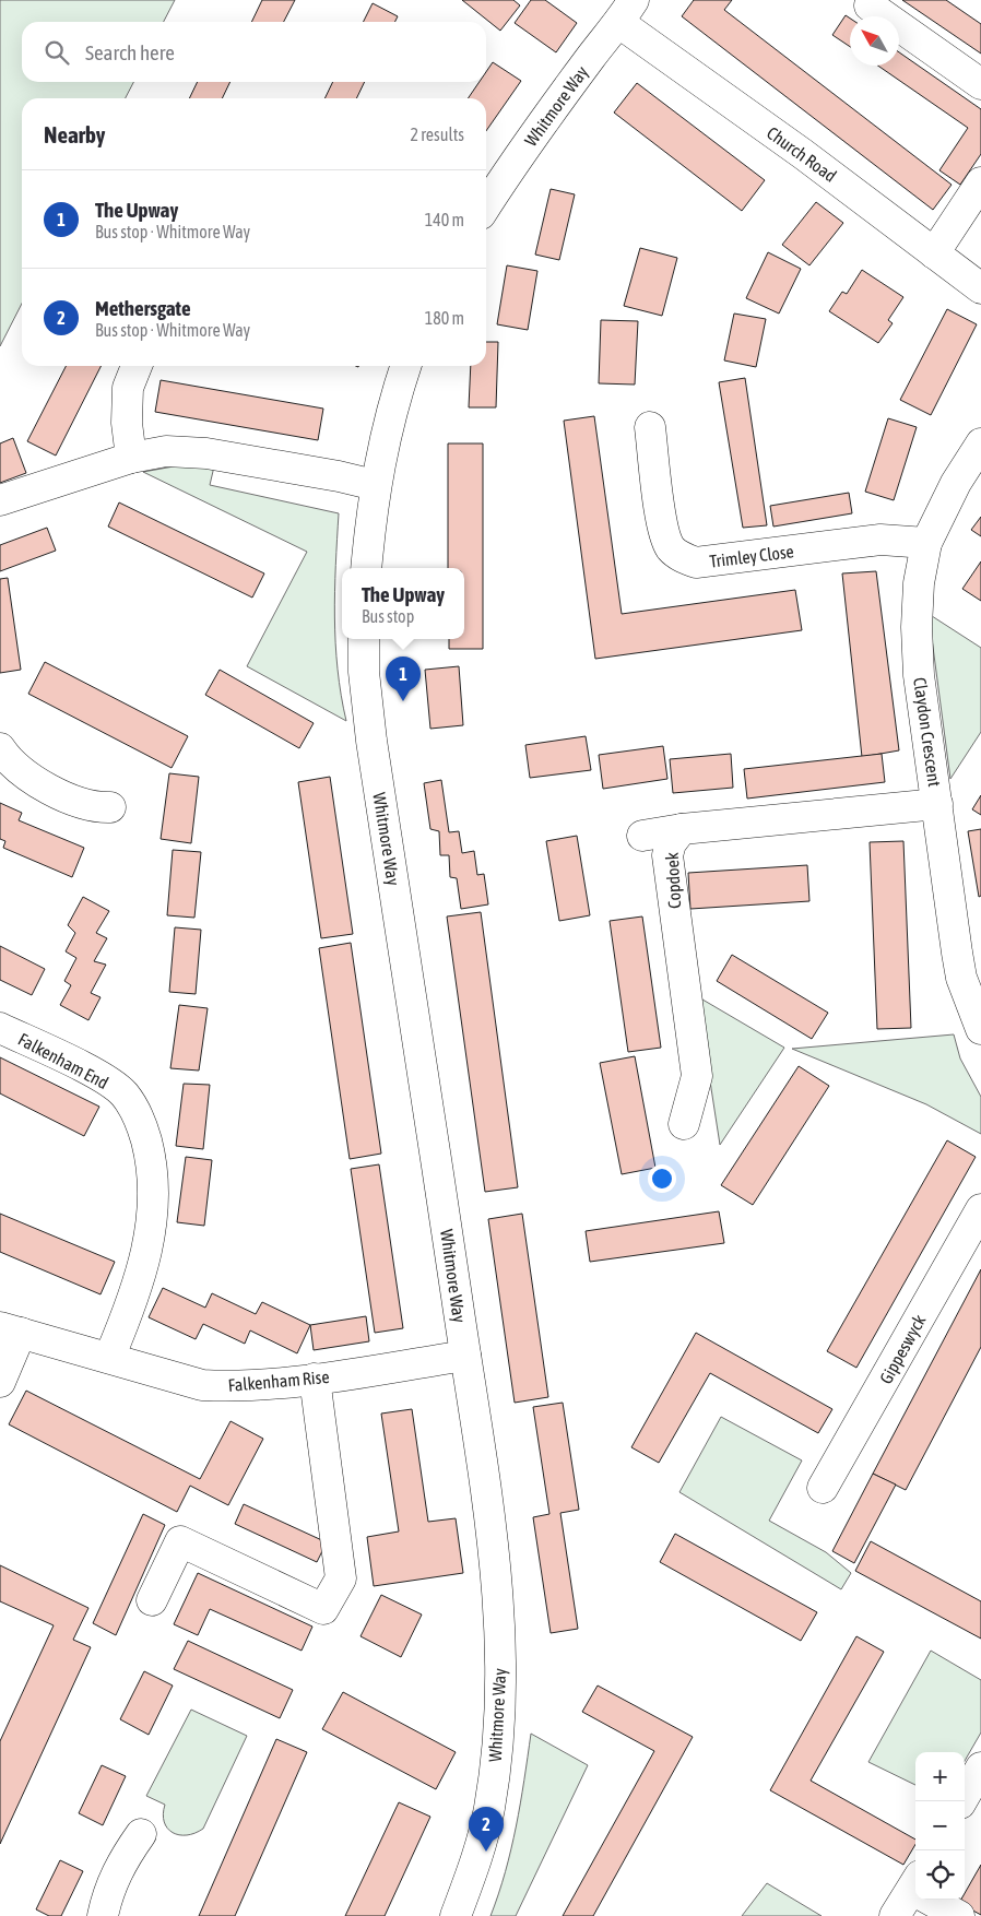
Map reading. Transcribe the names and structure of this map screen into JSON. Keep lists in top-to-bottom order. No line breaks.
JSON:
{"streets":{"street":["Whitmore Way","Church Road","Trimley Close","Claydon Crescent","Copdoek","Falkenham End","Gippeswyck","Falkenham Rise"]},"crossings":[["Whitmore Way","Church Road"],["Whitmore Way","Falkenham Rise"],["Trimley Close","Claydon Crescent"],["Claydon Crescent","Copdoek"],["Falkenham End","Falkenham Rise"]],"north":"top left","page":{"search":"Search here","heading":["Nearby","2 results"],"list":[{"mark":"1","name":"The Upway","note":"Bus stop · Whitmore Way","value":"140 m"},{"mark":"2","name":"Methersgate","note":"Bus stop · Whitmore Way","value":"180 m"}],"popup":["The Upway","Bus stop"],"pins":["1","2"],"map_buttons":["+","−"]}}
